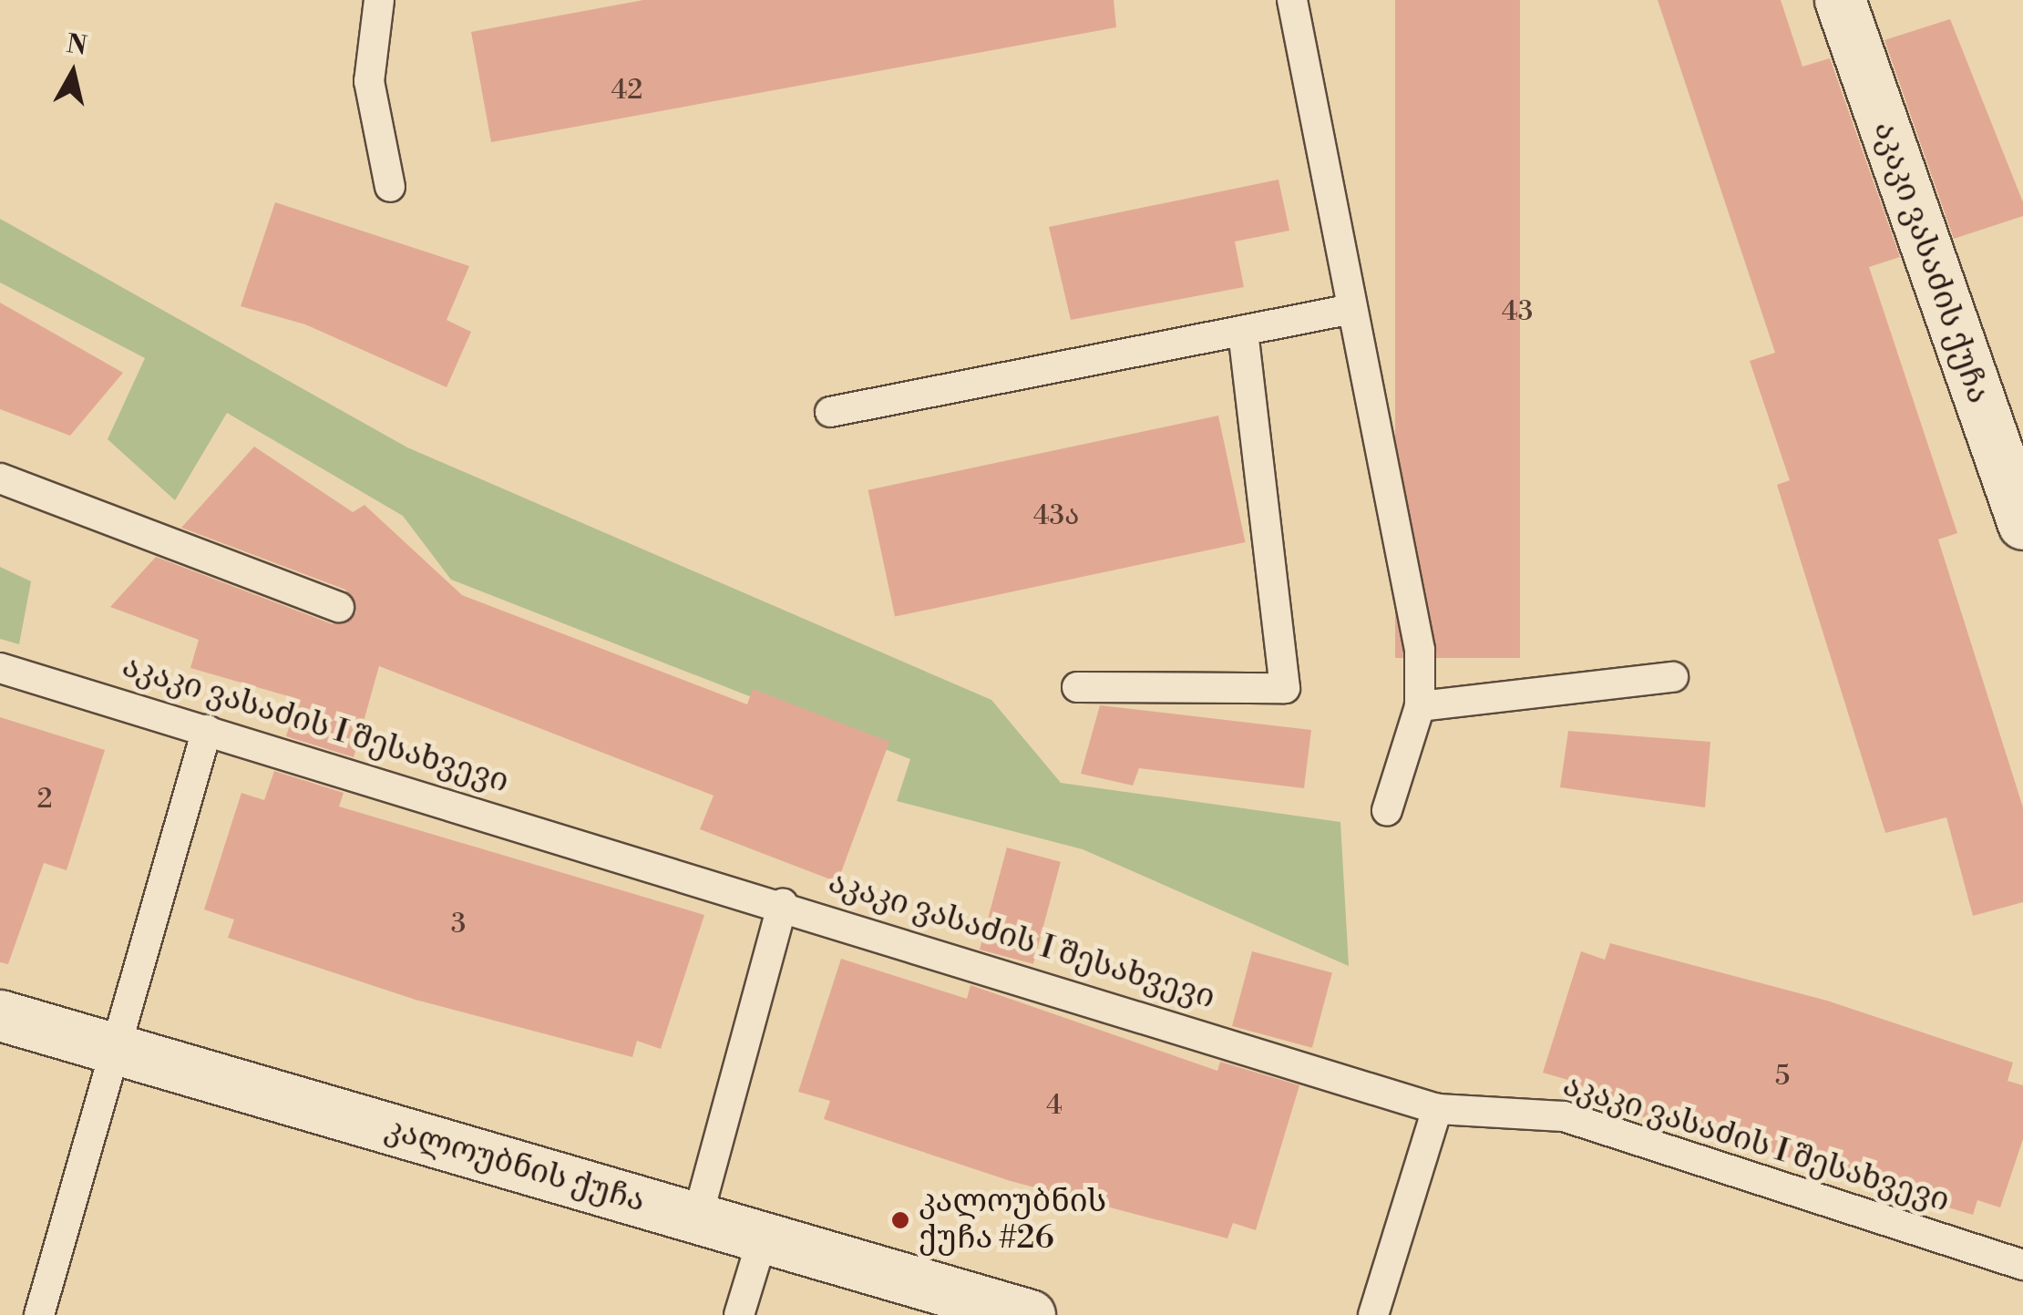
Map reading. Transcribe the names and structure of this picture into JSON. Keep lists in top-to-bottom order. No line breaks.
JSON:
{"streets":{"street":["აკაკი ვასაძის ქუჩა","კალოუბნის ქუჩა"],"lane":["აკაკი ვასაძის I შესახვევი"]},"places":["კალოუბნის ქუჩა #26"],"house_numbers":["42","43","43ა","2","3","5","4"],"north":"top"}
